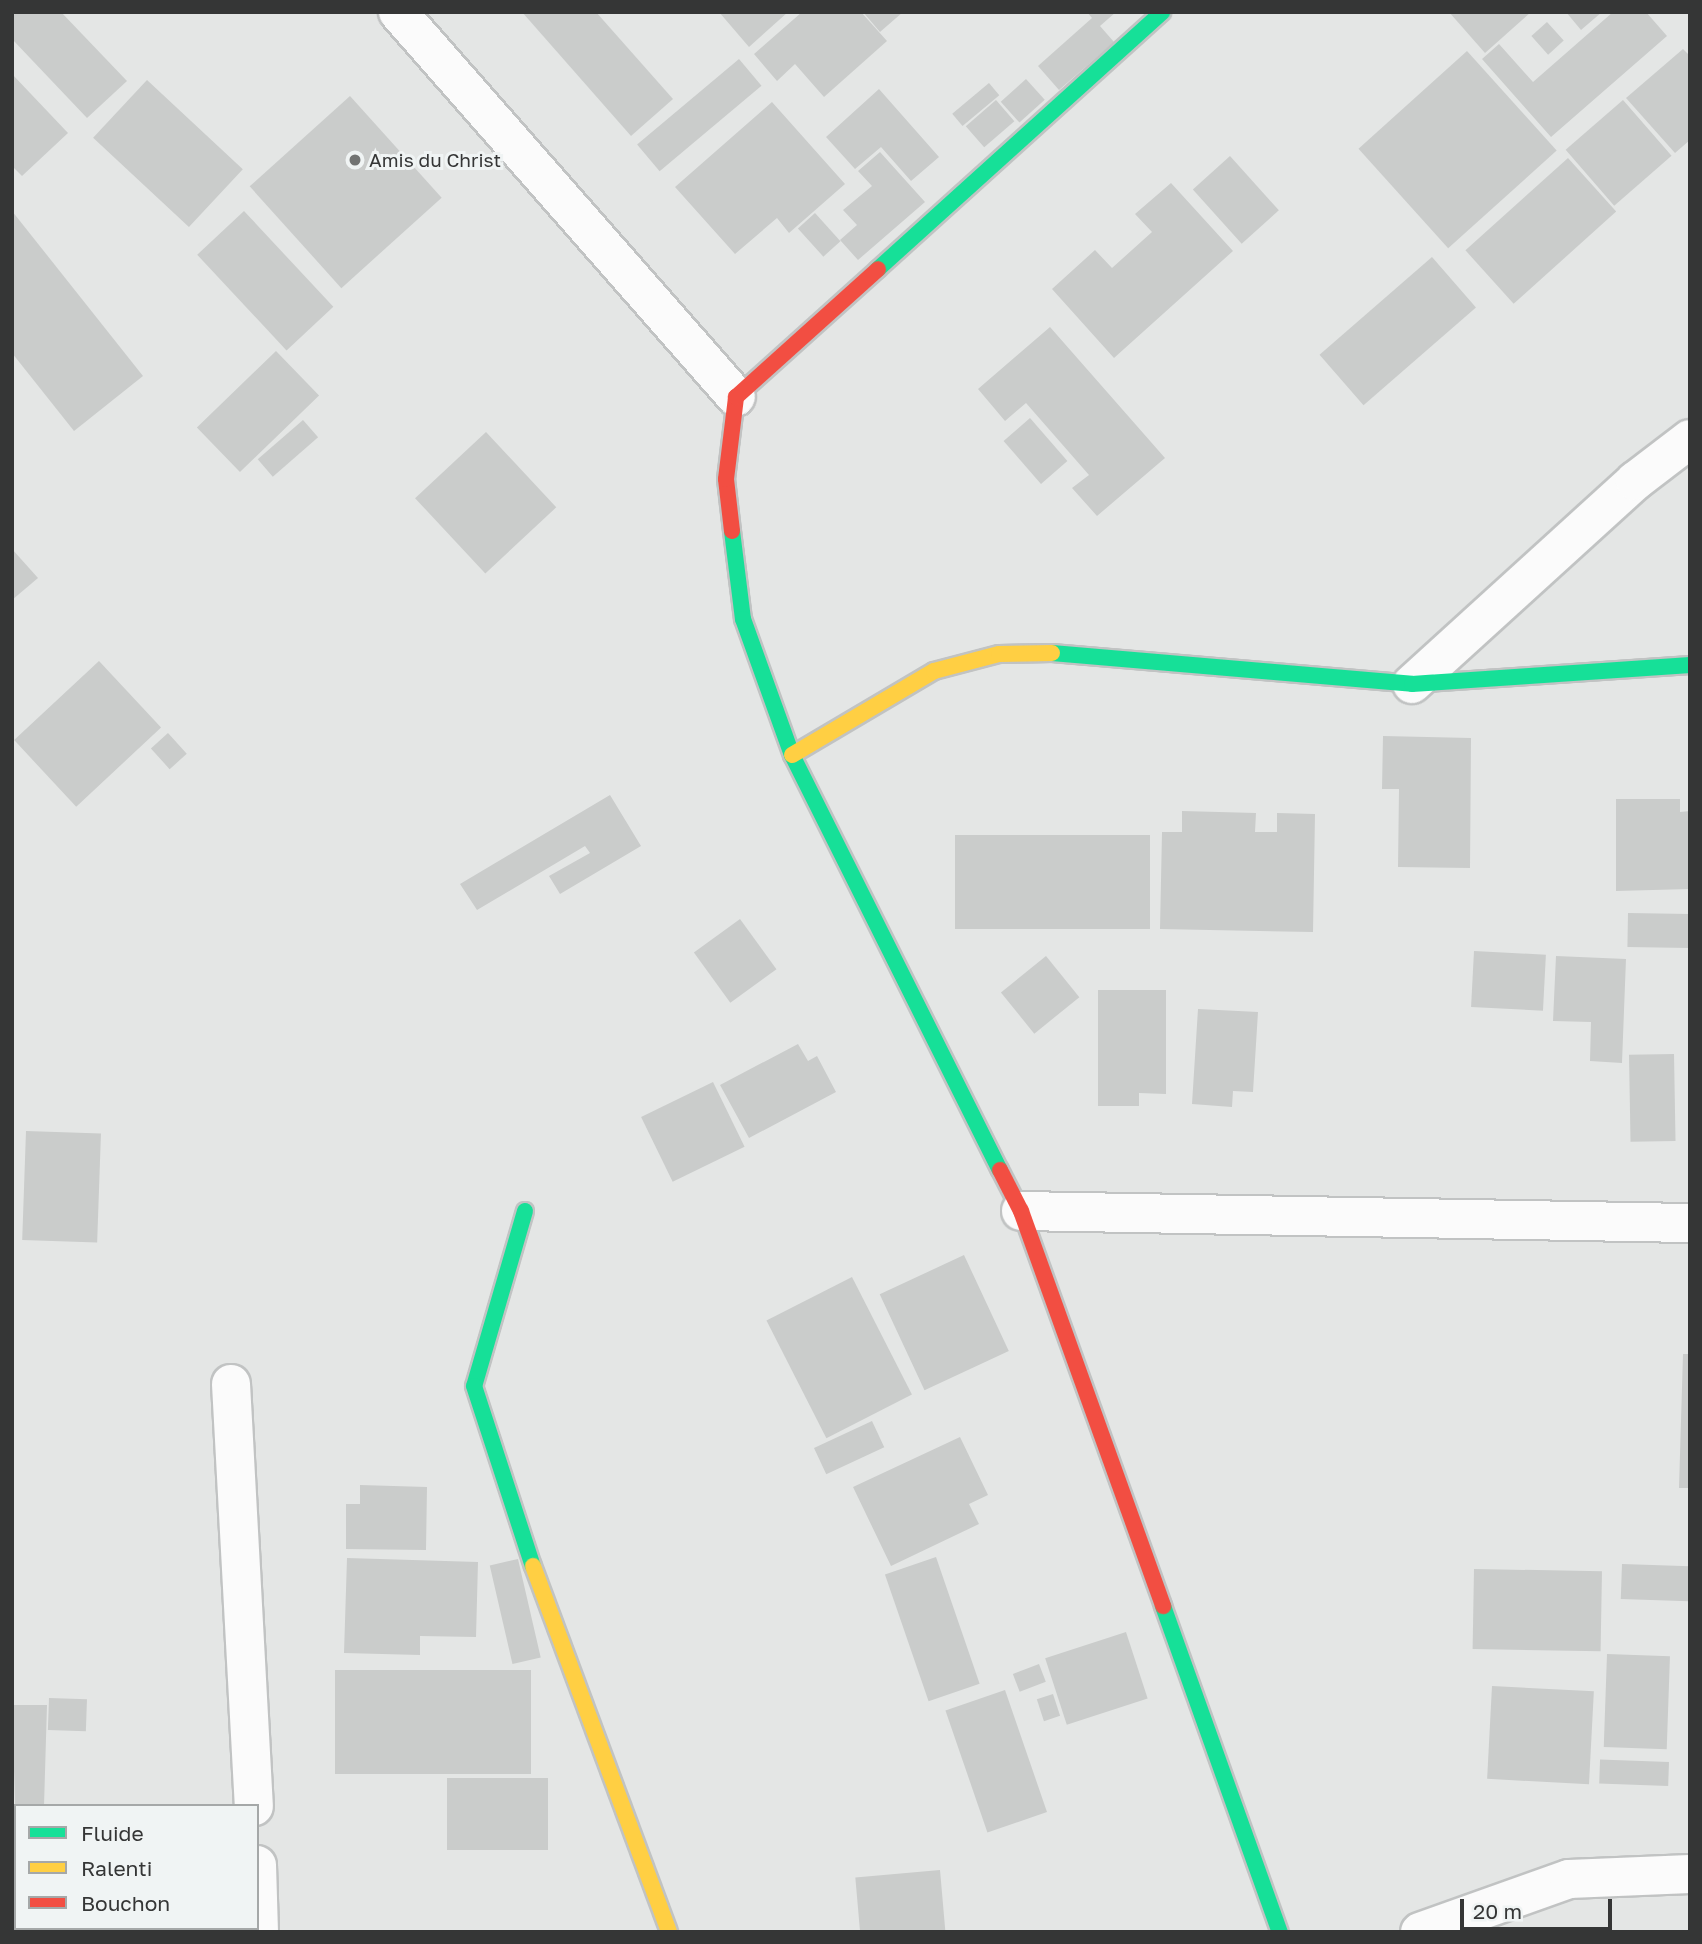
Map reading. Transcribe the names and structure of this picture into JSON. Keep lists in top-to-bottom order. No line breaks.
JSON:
{"places":["Amis du Christ"],"legend":["Fluide","Ralenti","Bouchon"],"scale_bar":"20 m"}
